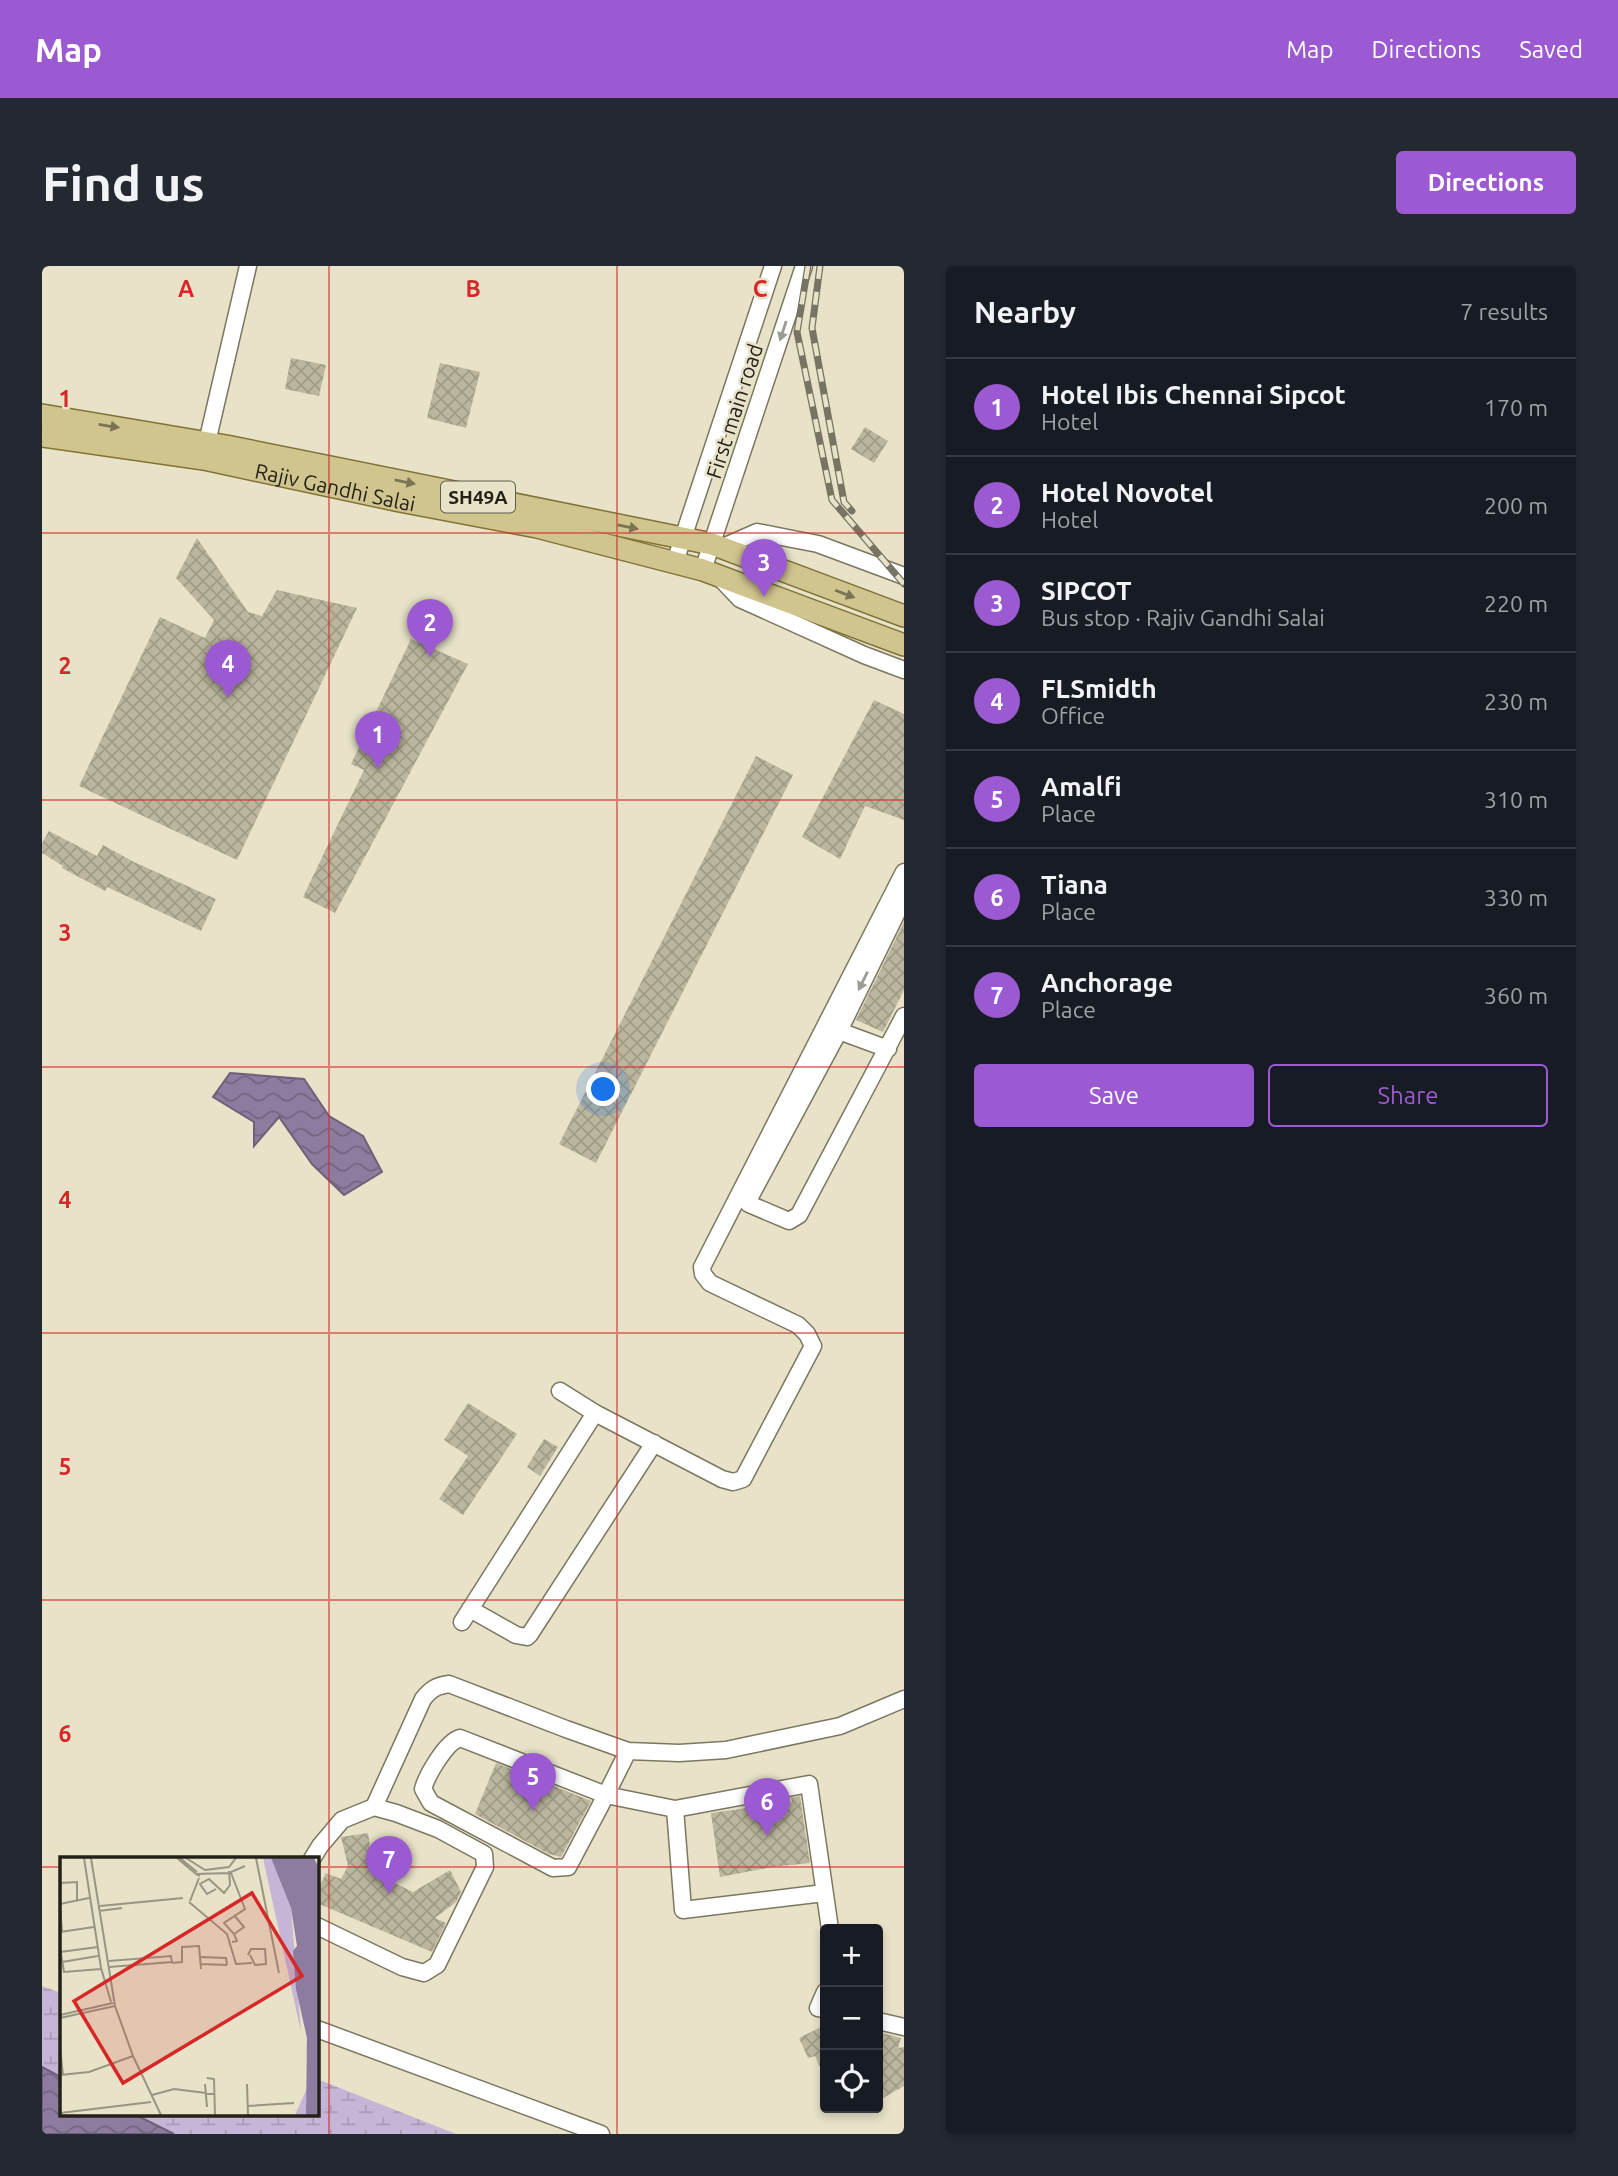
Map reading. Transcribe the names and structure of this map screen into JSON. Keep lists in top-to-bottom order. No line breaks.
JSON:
{"streets":{"main road":["Rajiv Gandhi Salai","SH49A"],"street":["First main road"]},"crossings":[["First main road","Rajiv Gandhi Salai"]],"page":{"header":"Map","nav":["Map","Directions","Saved"],"buttons":["Directions",["Save","Share"]],"title":"Find us","heading":["Nearby","7 results"],"list":[{"mark":"1","name":"Hotel Ibis Chennai Sipcot","note":"Hotel","value":"170 m"},{"mark":"2","name":"Hotel Novotel","note":"Hotel","value":"200 m"},{"mark":"3","name":"SIPCOT","note":"Bus stop · Rajiv Gandhi Salai","value":"220 m"},{"mark":"4","name":"FLSmidth","note":"Office","value":"230 m"},{"mark":"5","name":"Amalfi","note":"Place","value":"310 m"},{"mark":"6","name":"Tiana","note":"Place","value":"330 m"},{"mark":"7","name":"Anchorage","note":"Place","value":"360 m"}],"pins":["3","2","4","1","5","6","7"],"map_buttons":["+","−"]},"grid":{"columns":["A","B","C"],"rows":["1","2","3","4","5","6"]}}
